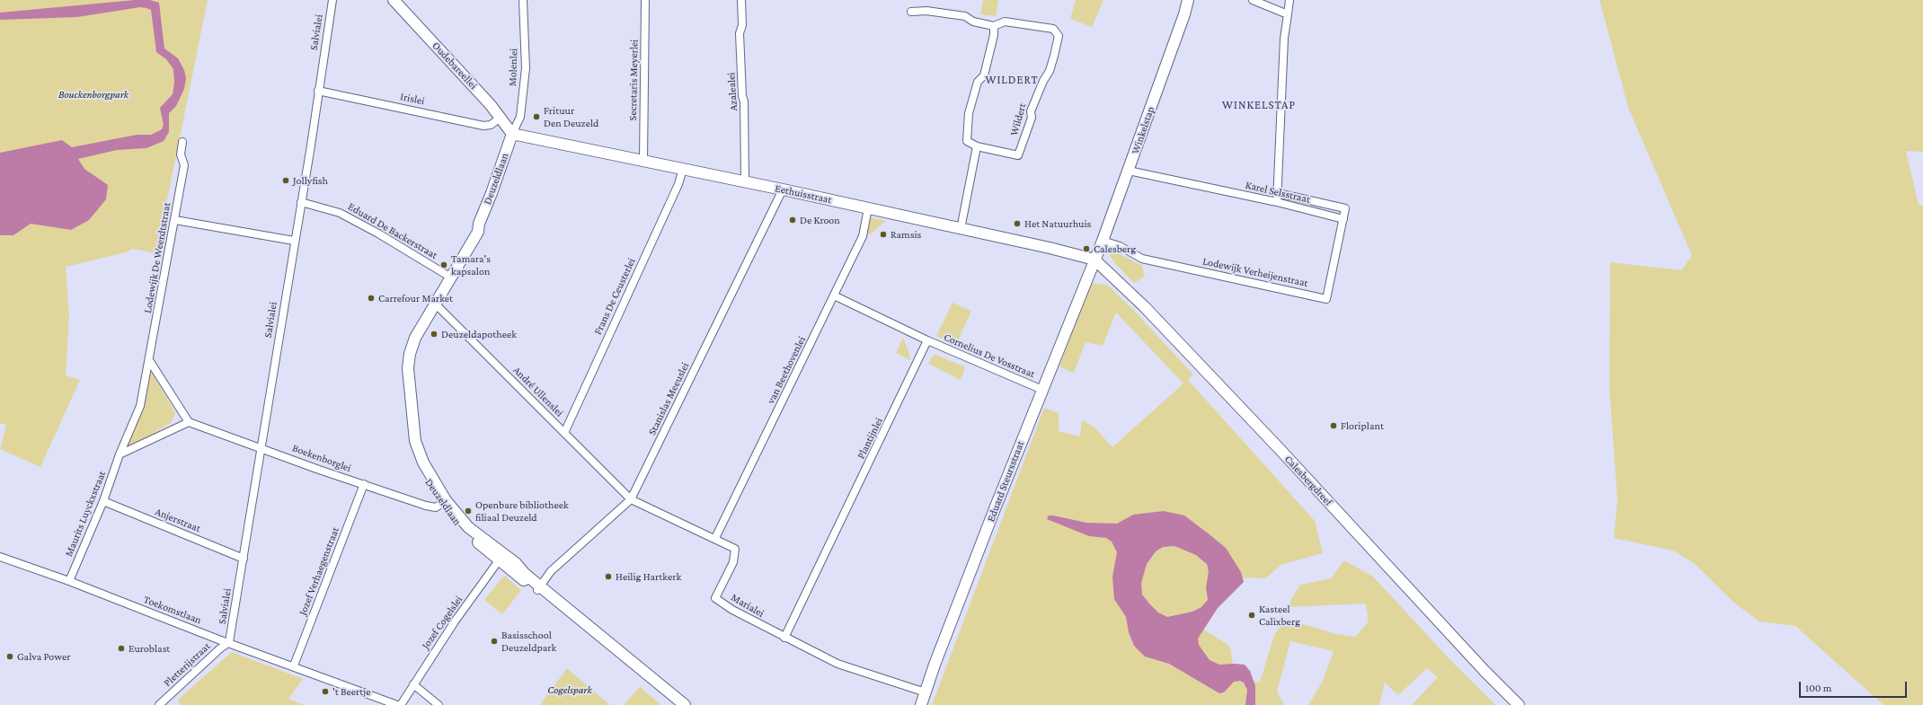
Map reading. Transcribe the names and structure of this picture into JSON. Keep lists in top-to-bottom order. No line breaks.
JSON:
{"streets":{"street":["Salvialei","Oudebareellei","Molenlei","Secretaris Meyerlei","Azalealei","Irislei","Wildert","Winkelstap","Deuzeldlaan","Karel Selsstraat","Eethuisstraat","Eduard De Backerstraat","Lodewijk De Weerdtstraat","Lodewijk Verheijenstraat","Frans De Ceusterlei","Cornelius De Vosstraat","van Beethovenlei","André Ullenslei","Stanislas Meeuslei","Plantijnlei","Boekenborglei","Calesbergdreef","Eduard Steursstraat","Maurits Luyckxstraat","Anjerstraat","Jozef Verhaegenstraat","Marialei","Toekomstlaan","Jozef Cogelslei","Pletterijstraat"]},"crossings":[["Salvialei","Irislei"],["Salvialei","Eduard De Backerstraat"],["Salvialei","Boekenborglei"],["Salvialei","Anjerstraat"],["Salvialei","Toekomstlaan"],["Salvialei","Pletterijstraat"],["Oudebareellei","Molenlei"],["Oudebareellei","Irislei"],["Oudebareellei","Deuzeldlaan"],["Oudebareellei","Eethuisstraat"],["Molenlei","Deuzeldlaan"],["Molenlei","Eethuisstraat"],["Secretaris Meyerlei","Eethuisstraat"],["Azalealei","Eethuisstraat"],["Winkelstap","Karel Selsstraat"],["Winkelstap","Eethuisstraat"],["Winkelstap","Lodewijk Verheijenstraat"],["Winkelstap","Calesbergdreef"],["Winkelstap","Eduard Steursstraat"],["Deuzeldlaan","Eethuisstraat"],["Deuzeldlaan","Eduard De Backerstraat"],["Deuzeldlaan","André Ullenslei"],["Deuzeldlaan","Stanislas Meeuslei"],["Deuzeldlaan","Boekenborglei"],["Deuzeldlaan","Jozef Cogelslei"],["Karel Selsstraat","Lodewijk Verheijenstraat"],["Eethuisstraat","Frans De Ceusterlei"],["Eethuisstraat","van Beethovenlei"],["Eethuisstraat","Stanislas Meeuslei"],["Eethuisstraat","Calesbergdreef"],["Eethuisstraat","Eduard Steursstraat"],["Lodewijk De Weerdtstraat","Maurits Luyckxstraat"],["Frans De Ceusterlei","André Ullenslei"],["Cornelius De Vosstraat","Plantijnlei"],["Cornelius De Vosstraat","Eduard Steursstraat"],["van Beethovenlei","Marialei"],["André Ullenslei","Stanislas Meeuslei"],["André Ullenslei","Marialei"],["Stanislas Meeuslei","Marialei"],["Plantijnlei","Marialei"],["Boekenborglei","Jozef Verhaegenstraat"],["Calesbergdreef","Eduard Steursstraat"],["Eduard Steursstraat","Marialei"],["Maurits Luyckxstraat","Anjerstraat"],["Maurits Luyckxstraat","Toekomstlaan"],["Jozef Verhaegenstraat","Toekomstlaan"],["Toekomstlaan","Pletterijstraat"]],"districts":["WILDERT","WINKELSTAP"],"parks":["Bouckenborgpark","Cogelspark"],"places":["Frituur Den Deuzeld","Jollyfish","De Kroon","Het Natuurhuis","Ramsis","Calesberg","Tamara's kapsalon","Carrefour Market","Deuzeldapotheek","Floriplant","Openbare bibliotheek filiaal Deuzeld","Heilig Hartkerk","Kasteel Calixberg","Basisschool Deuzeldpark","Euroblast","Galva Power","'t Beertje"],"scale_bar":"100 m"}
